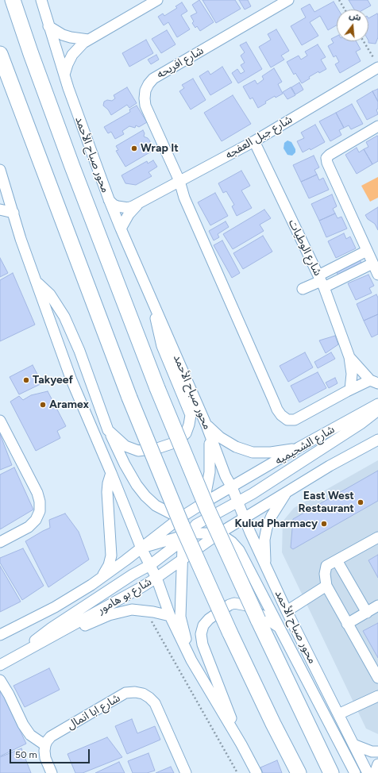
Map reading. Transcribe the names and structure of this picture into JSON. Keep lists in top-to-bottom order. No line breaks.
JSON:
{"streets":{"highway":["محور صباح الأحمد"],"street":["شارع افريحه","شارع جبل العفجه","شارع الوطيات","شارع الشحيميه","شارع بو هامور","شارع ابا انمال"]},"crossings":[["شارع افريحه","شارع جبل العفجه"],["شارع افريحه","شارع الوطيات"],["شارع جبل العفجه","محور صباح الأحمد"],["شارع جبل العفجه","شارع الوطيات"],["محور صباح الأحمد","شارع الشحيميه"],["محور صباح الأحمد","شارع بو هامور"]],"places":["Wrap It","Takyeef","Aramex","East West Restaurant","Kulud Pharmacy"],"scale_bar":"50 m","north":"top"}
